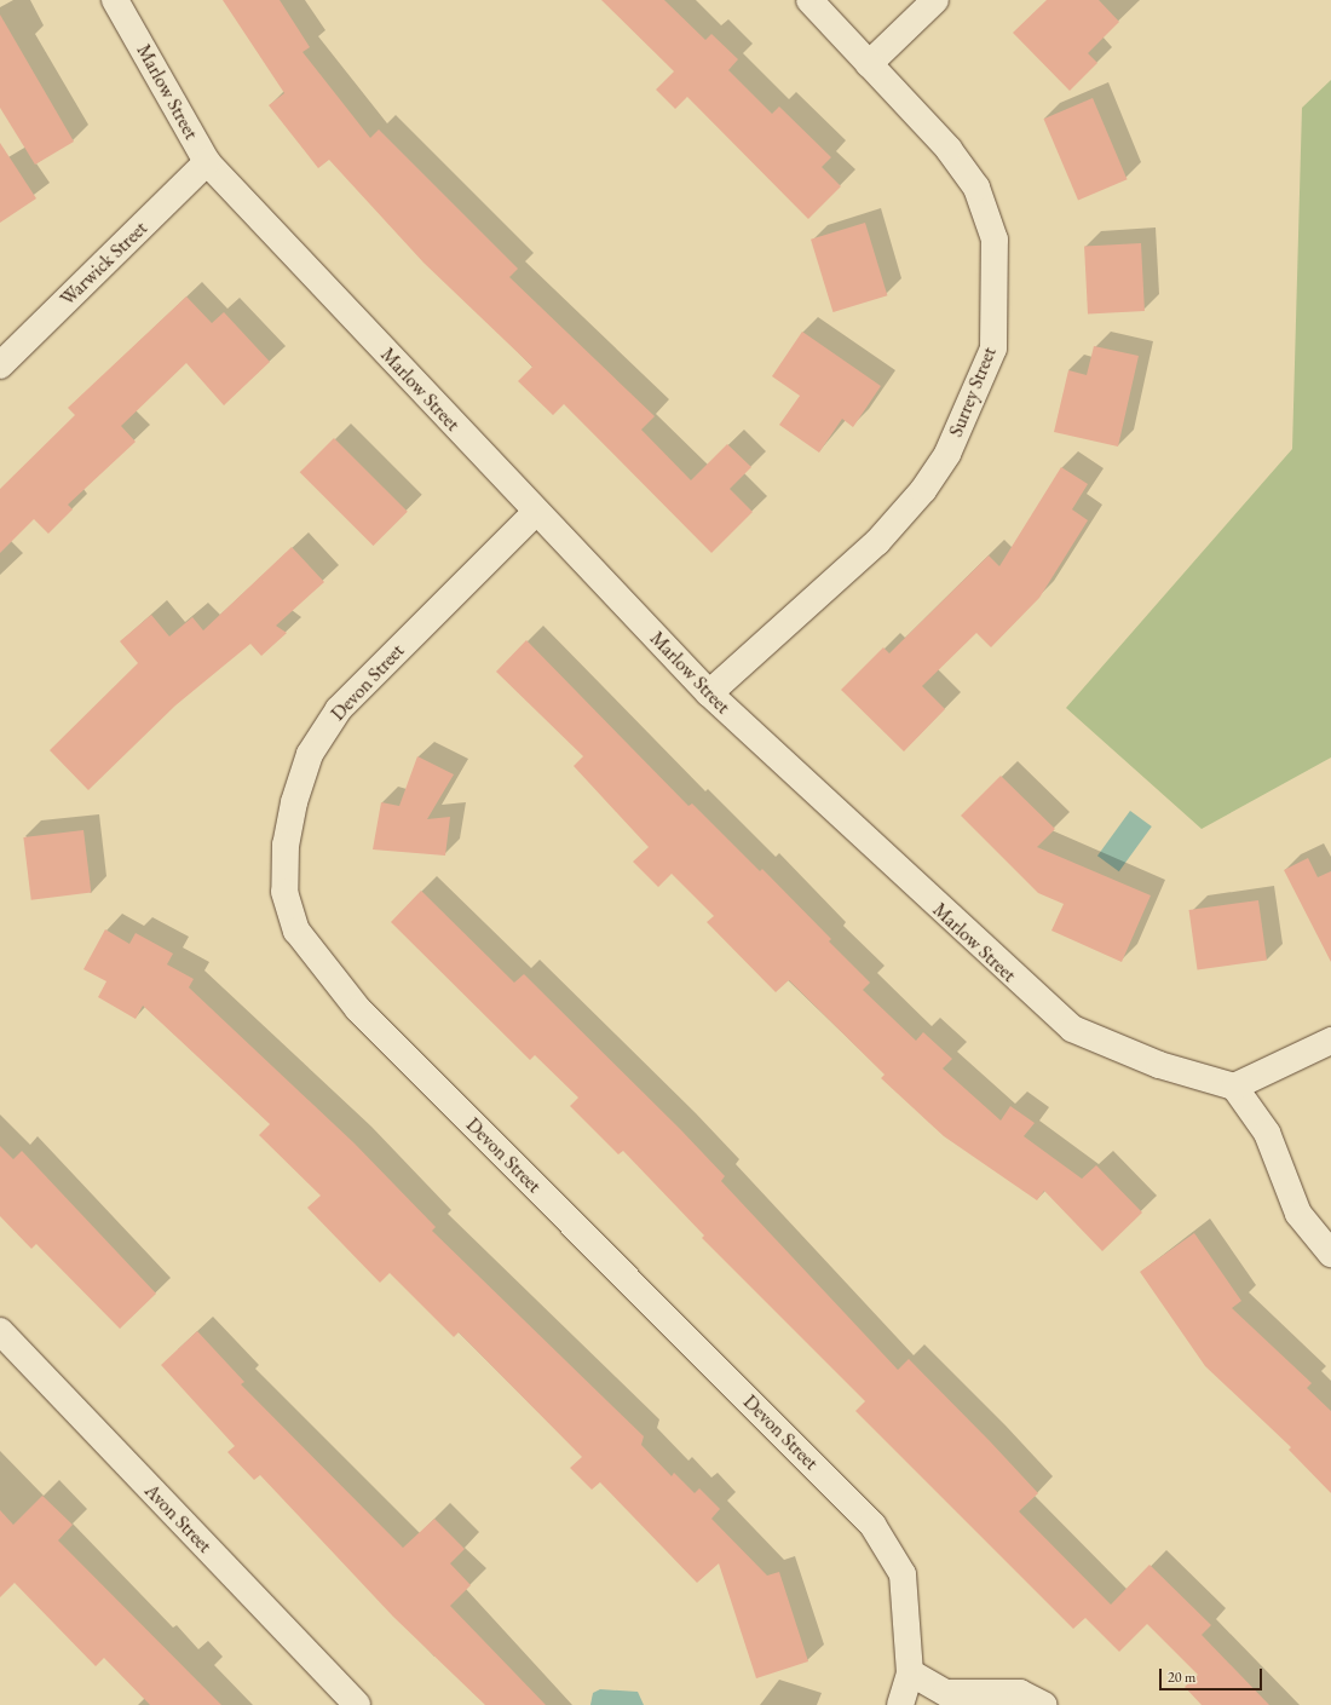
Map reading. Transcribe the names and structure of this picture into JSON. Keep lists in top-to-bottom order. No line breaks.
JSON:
{"streets":{"street":["Marlow Street","Warwick Street","Surrey Street","Devon Street","Avon Street"]},"crossings":[["Marlow Street","Warwick Street"],["Marlow Street","Surrey Street"],["Marlow Street","Devon Street"]],"scale_bar":"20 m"}
